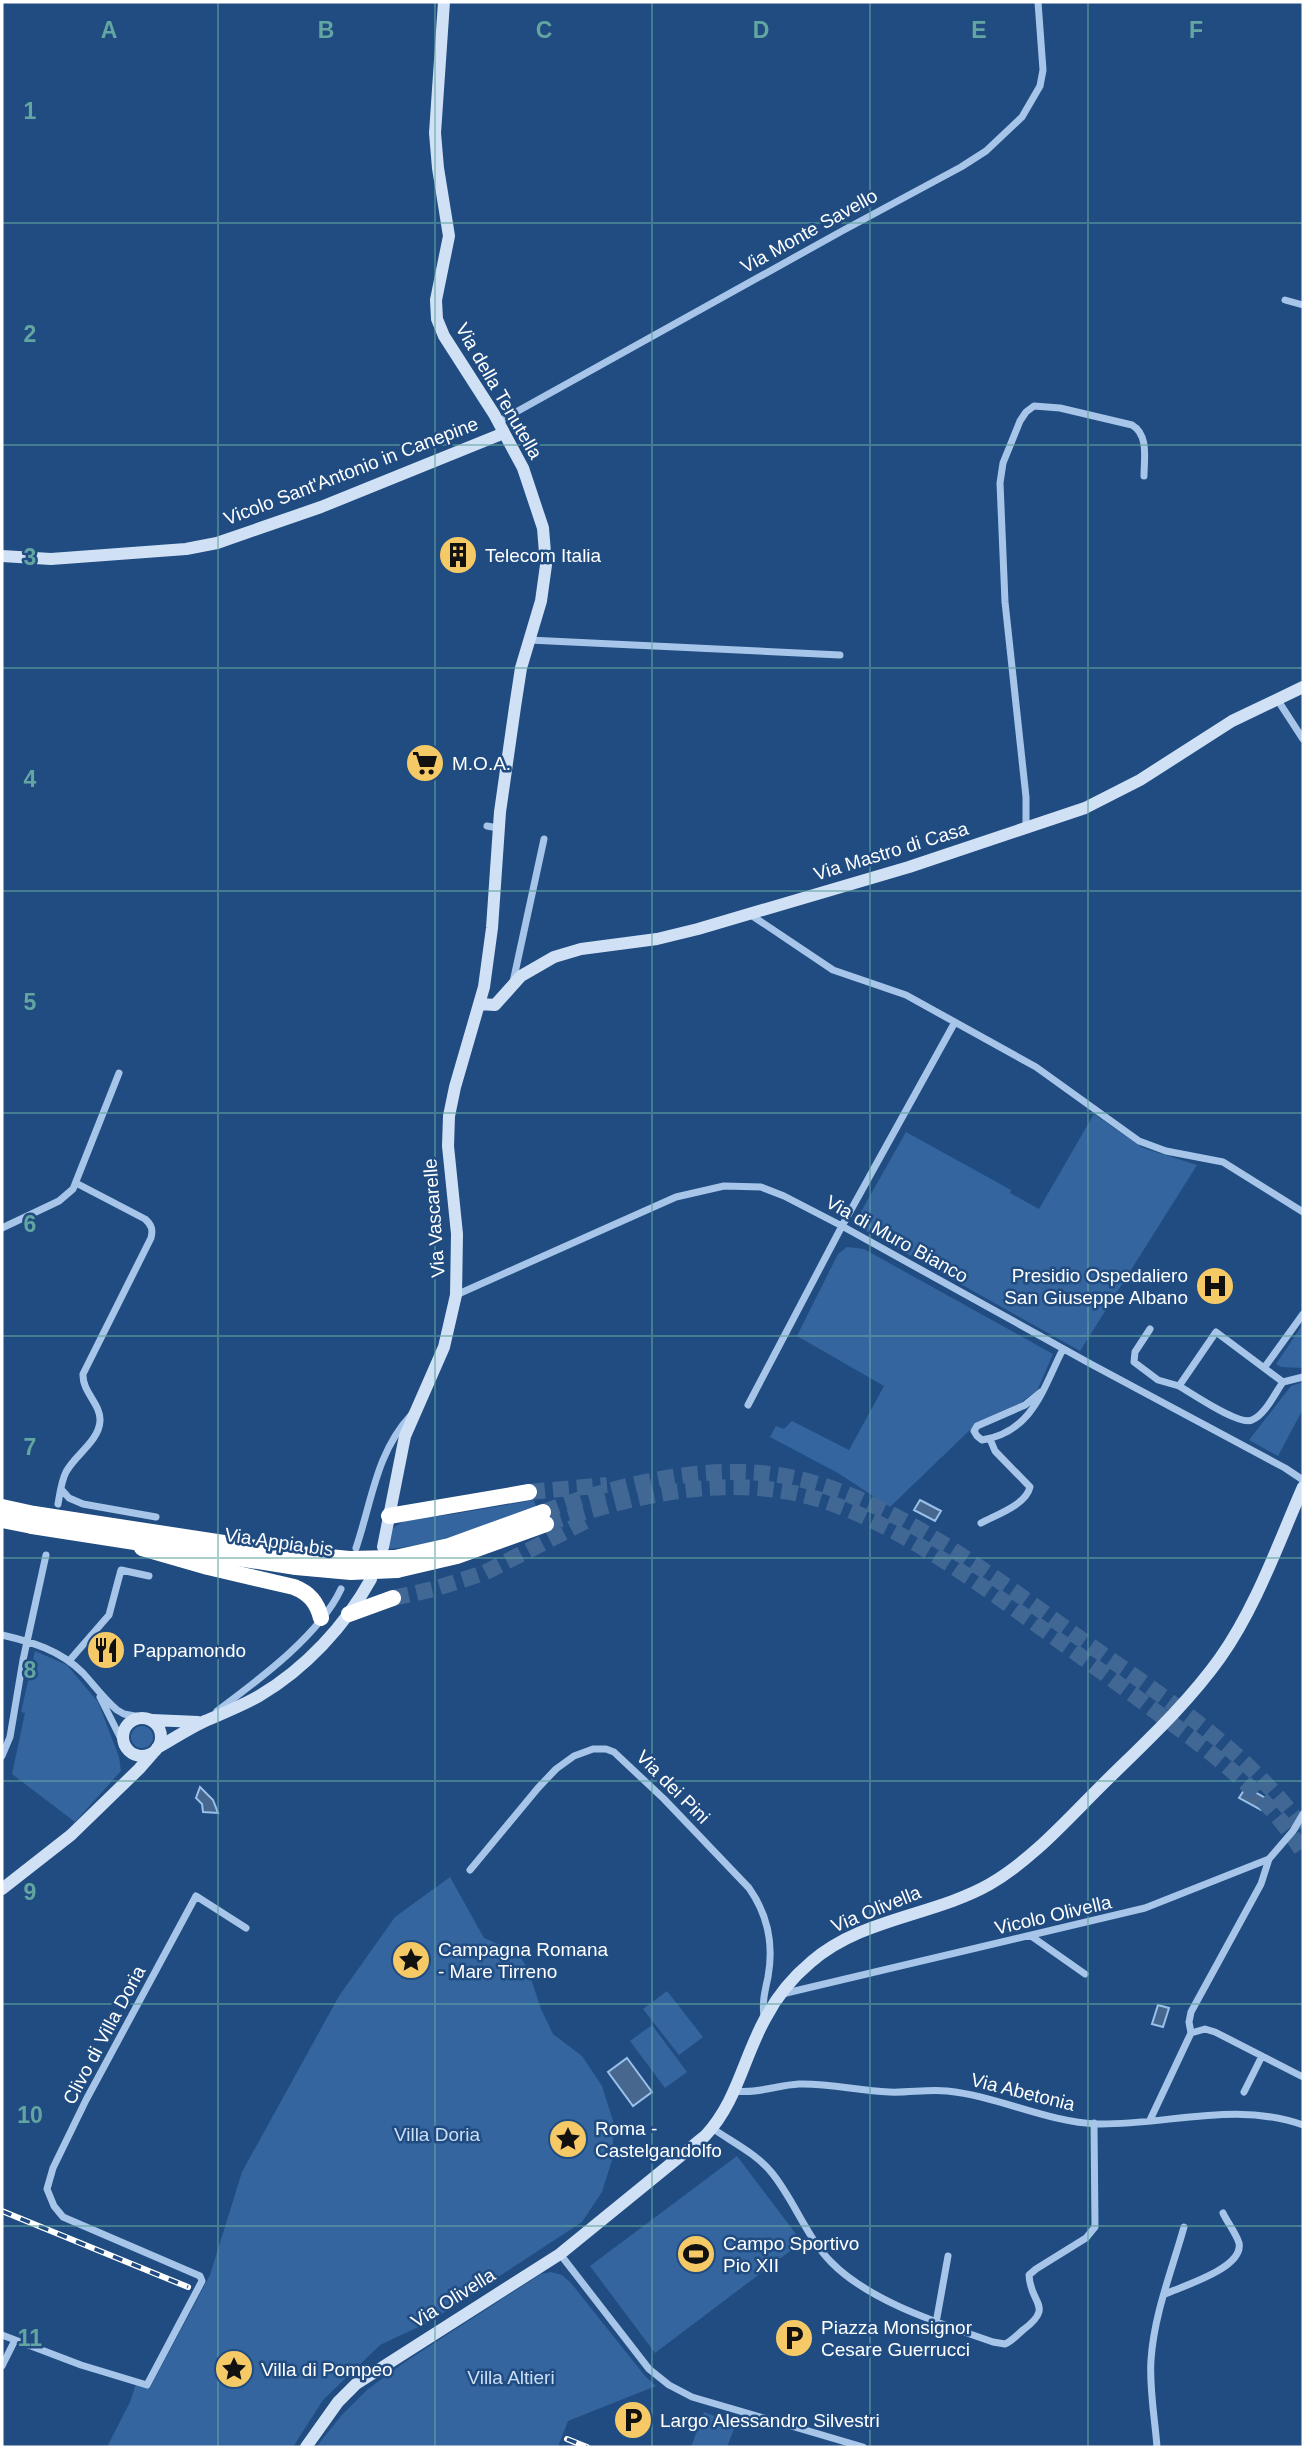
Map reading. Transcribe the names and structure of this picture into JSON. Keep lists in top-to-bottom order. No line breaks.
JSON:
{"streets":{"highway":["Via Appia bis"],"street":["Via Monte Savello","Via della Tenutella","Vicolo Sant'Antonio in Canepine","Via Mastro di Casa","Via Vascarelle","Via di Muro Bianco","Via dei Pini","Via Olivella","Vicolo Olivella","Clivo di Villa Doria","Via Abetonia"]},"crossings":[["Via Monte Savello","Via della Tenutella"],["Via Monte Savello","Vicolo Sant'Antonio in Canepine"],["Via della Tenutella","Vicolo Sant'Antonio in Canepine"],["Via della Tenutella","Via Mastro di Casa"],["Via della Tenutella","Via Vascarelle"],["Via Mastro di Casa","Via Vascarelle"],["Via Vascarelle","Via di Muro Bianco"],["Via Vascarelle","Via Appia bis"],["Via dei Pini","Via Olivella"],["Via Olivella","Vicolo Olivella"],["Via Olivella","Via Abetonia"]],"parks":["Villa Doria","Villa Altieri"],"places":{"building":["Telecom Italia"],"supermarket":["M.O.A."],"hospital":["Presidio Ospedaliero San Giuseppe Albano"],"restaurant":["Pappamondo"],"place":["Campagna Romana - Mare Tirreno","Roma - Castelgandolfo","Villa di Pompeo"],"sports":["Campo Sportivo Pio XII"],"parking":["Piazza Monsignor Cesare Guerrucci","Largo Alessandro Silvestri"]},"grid":{"columns":["A","B","C","D","E","F"],"rows":["1","2","3","4","5","6","7","8","9","10","11"]}}
